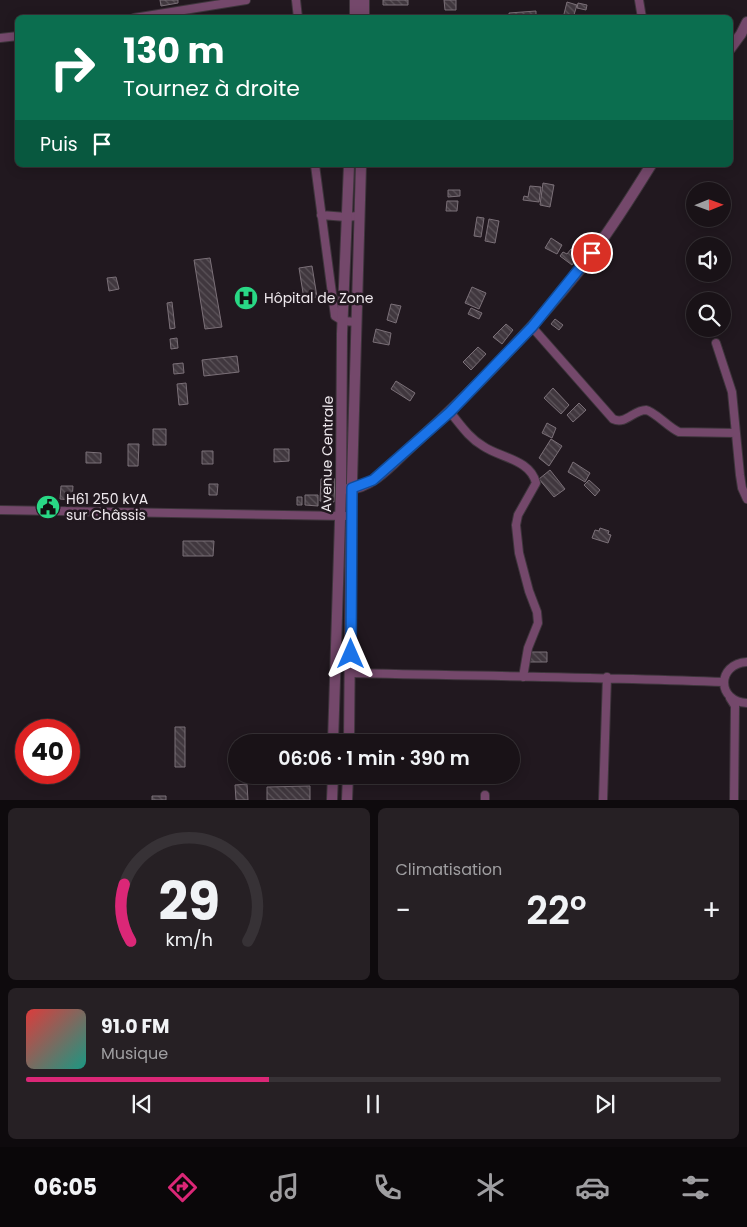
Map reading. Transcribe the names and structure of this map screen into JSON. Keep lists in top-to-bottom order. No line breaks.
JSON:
{"streets":{"street":["Avenue Centrale"]},"places":{"hospital":["Hôpital de Zone"],"public building":["H61 250 kVA sur Châssis"]},"north":"right","page":{"turn":["130 m","Tournez à droite"],"then":"Puis","limit":"40","trip":"06:06 · 1 min · 390 m","tile":"Climatisation","heat":["−","22°","+"],"song":["91.0 FM","Musique"],"tabs":"06:05","gauge":["29","km/h"]}}
